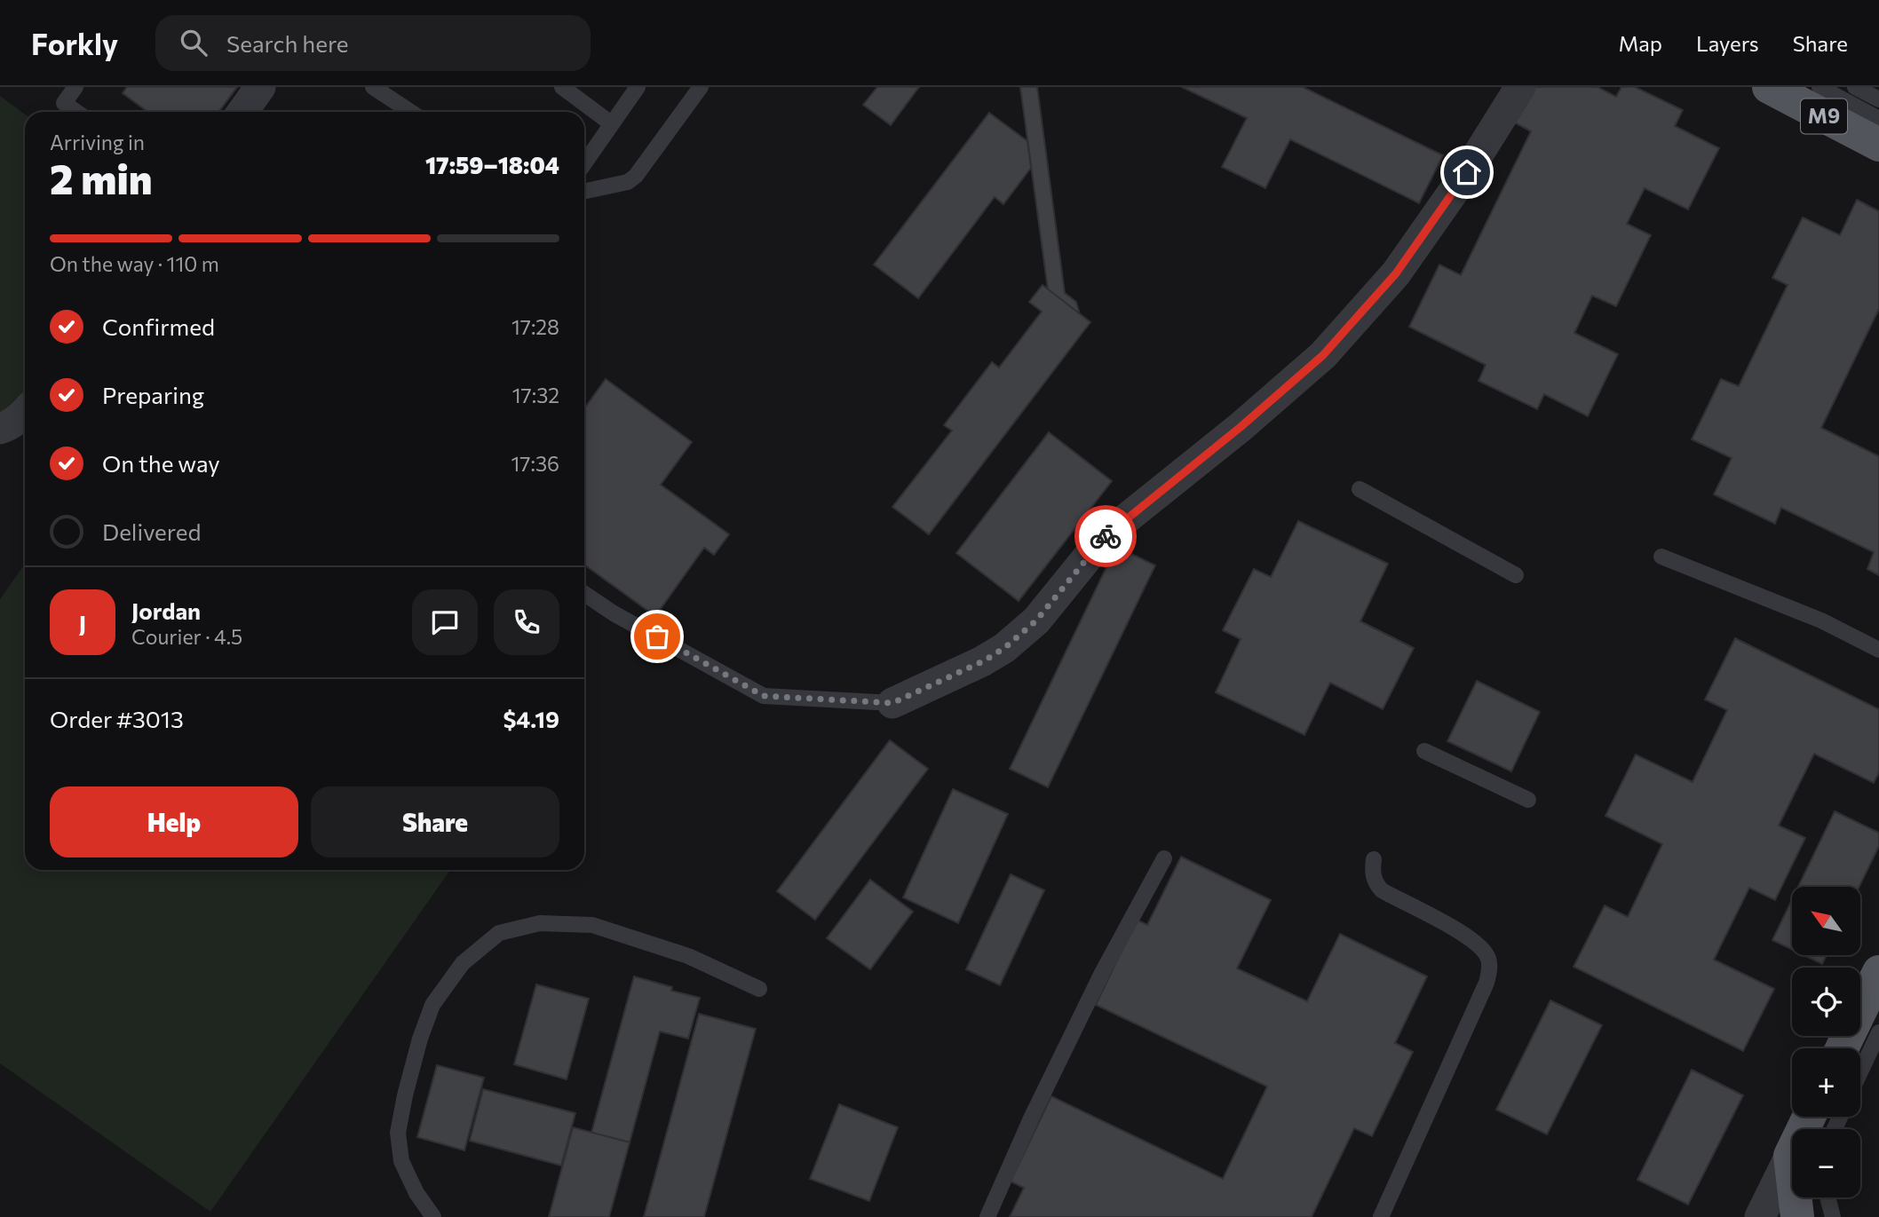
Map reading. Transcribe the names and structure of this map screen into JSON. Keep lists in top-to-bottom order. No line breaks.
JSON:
{"streets":{"main road":["M9"]},"north":"top left","page":{"header":"Forkly","search":"Search here","nav":["Map","Layers","Share"],"heading":["2 min","Arriving in","17:59–18:04"],"panel":["Jordan","Courier · 4.5","Order #3013","$4.19"],"bar":"On the way · 110 m","list":[["Confirmed","17:28"],["Preparing","17:32"],["On the way","17:36"],"Delivered"],"round":"J","buttons":["Help","Share"],"map_buttons":["+","−"]}}
